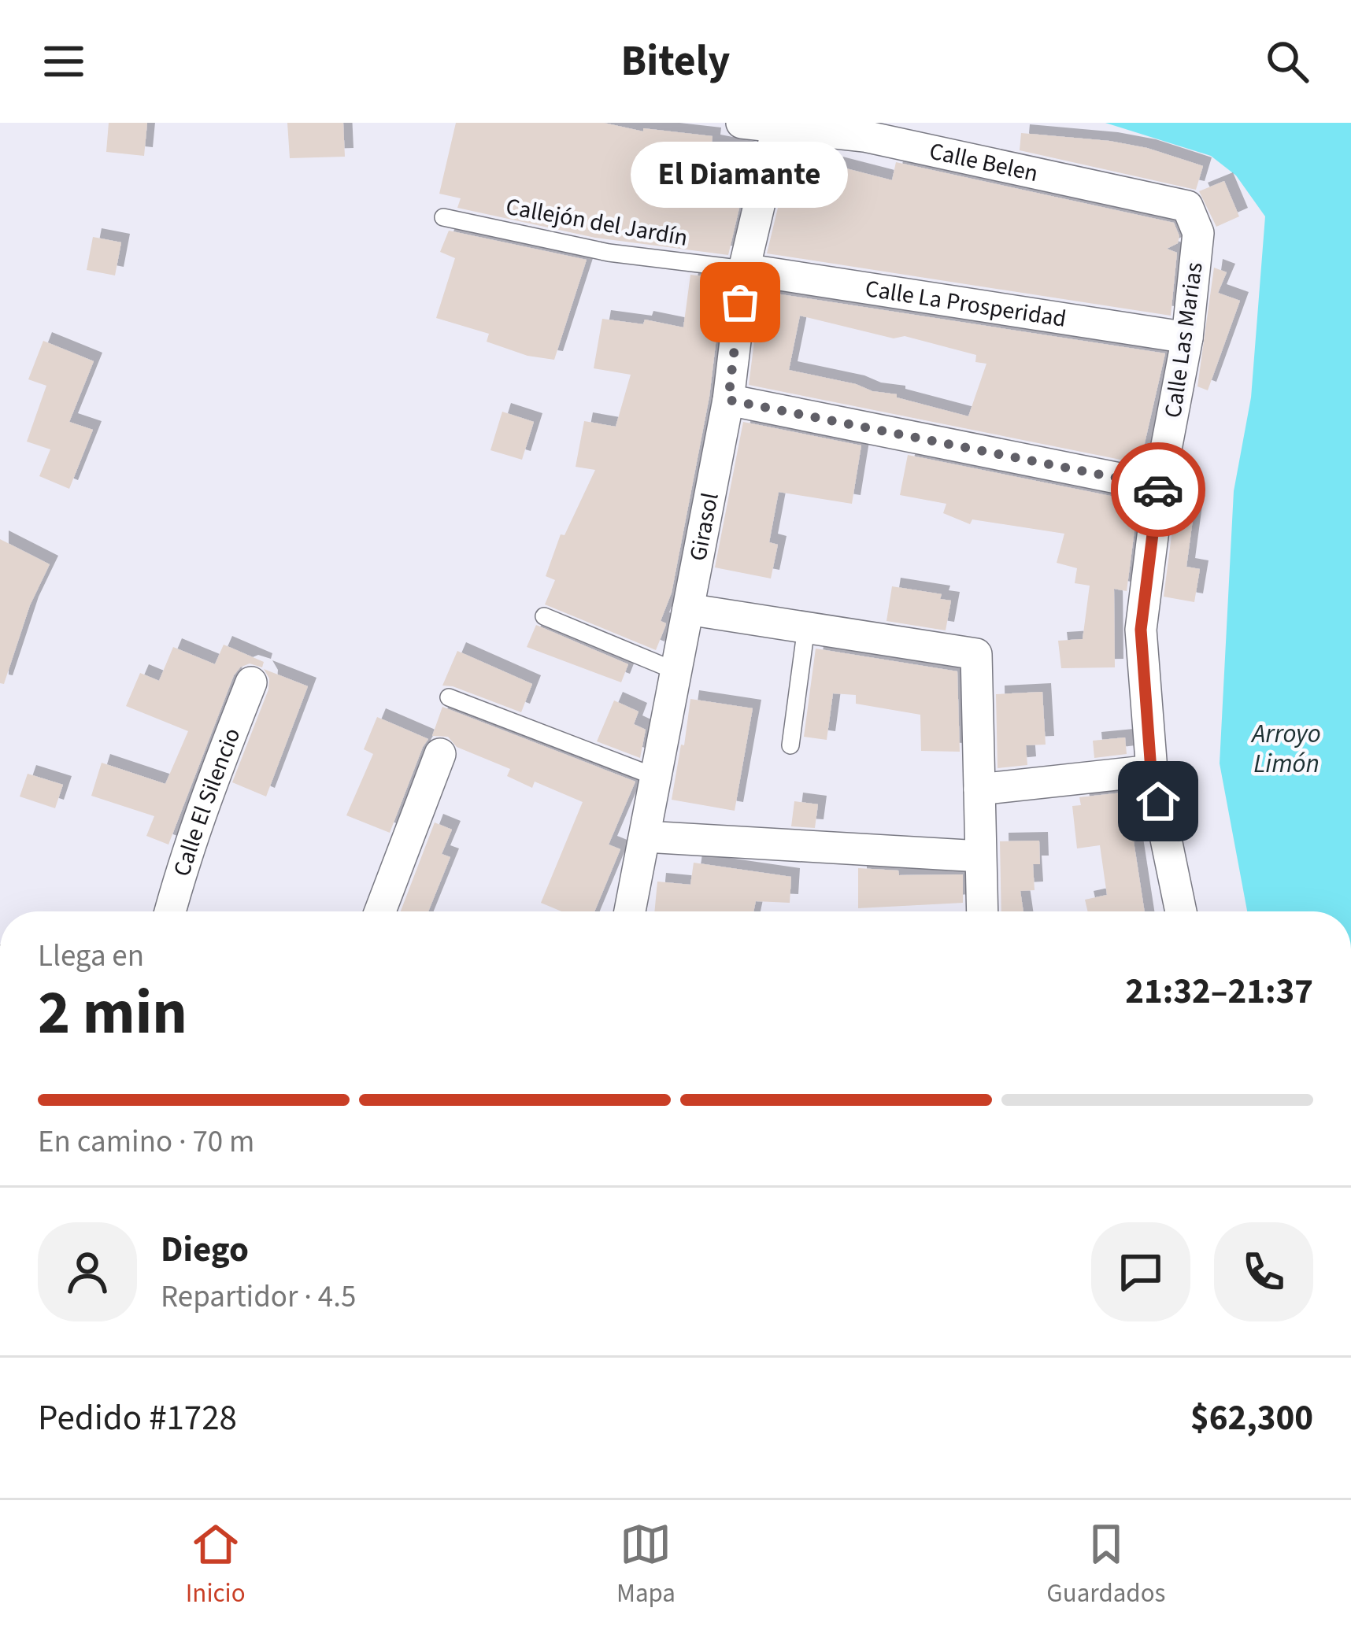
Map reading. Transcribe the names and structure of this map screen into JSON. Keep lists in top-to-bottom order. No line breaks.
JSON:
{"streets":{"street":["Calle Belen","Calle La Prosperidad","Calle Las Marias","Girasol","Calle El Silencio"],"lane":["Callejón del Jardín"]},"crossings":[["Calle Belen","Calle Las Marias"],["Calle Belen","Girasol"],["Callejón del Jardín","Calle La Prosperidad"],["Callejón del Jardín","Girasol"],["Calle La Prosperidad","Calle Las Marias"],["Calle La Prosperidad","Girasol"]],"water":["Arroyo Limón"],"places":["El Diamante"],"page":{"header":"Bitely","bubble":"El Diamante","heading":["2 min","Llega en","21:32–21:37"],"panel":["Diego","Repartidor · 4.5","Pedido #1728","$62,300"],"bar":"En camino · 70 m","tabs":["Inicio","Mapa","Guardados"]}}
